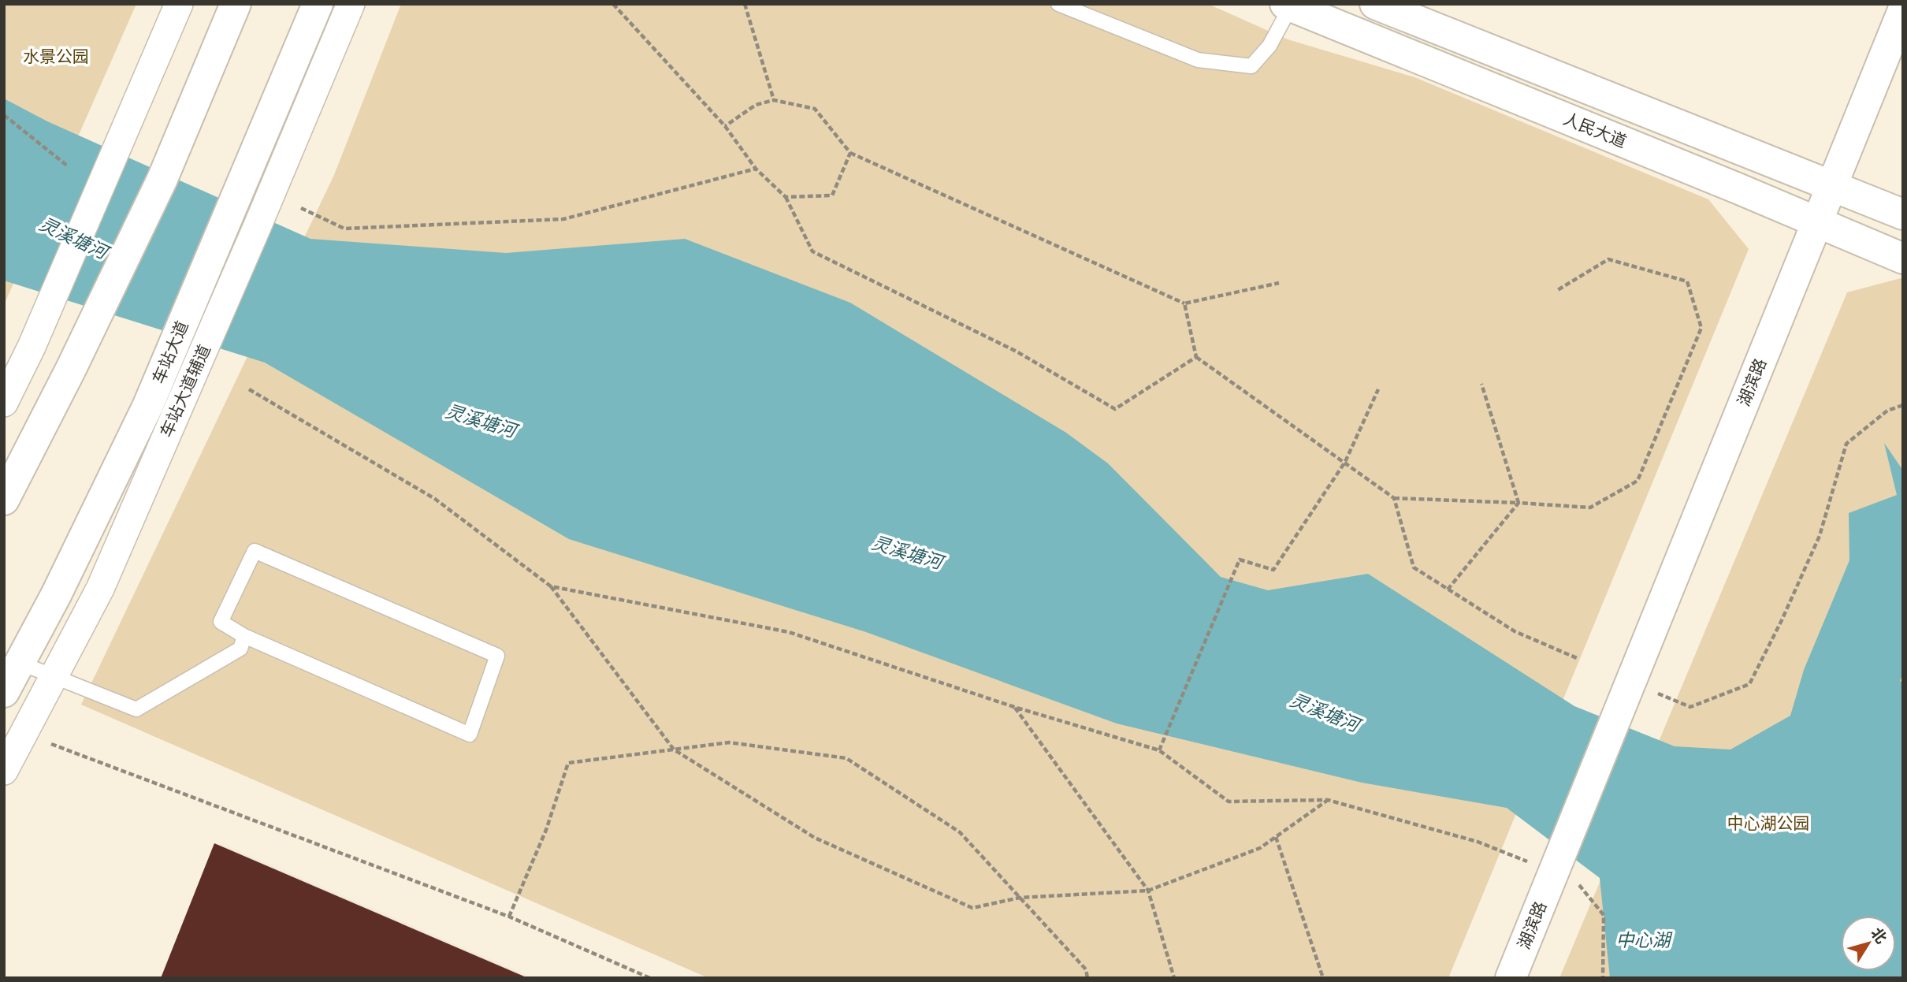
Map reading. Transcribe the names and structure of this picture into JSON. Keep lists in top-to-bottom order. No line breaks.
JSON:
{"streets":{"main road":["人民大道","车站大道","湖滨路"],"street":["车站大道辅道"]},"crossings":[["人民大道","湖滨路"],["车站大道","车站大道辅道"]],"water":["灵溪塘河","中心湖"],"parks":["水景公园","中心湖公园"],"north":"top right"}
